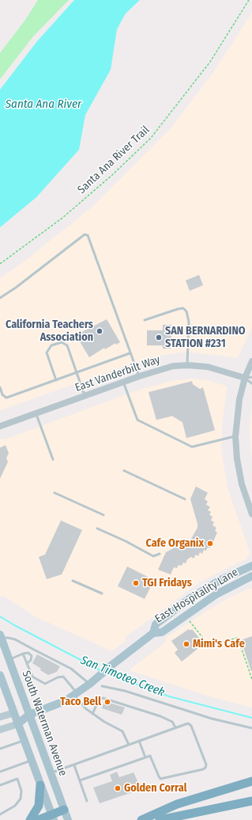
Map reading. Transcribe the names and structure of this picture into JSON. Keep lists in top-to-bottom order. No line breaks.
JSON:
{"streets":{"main road":["East Hospitality Lane","South Waterman Avenue"],"street":["East Vanderbilt Way"],"path":["Santa Ana River Trail"]},"crossings":[["East Hospitality Lane","South Waterman Avenue"]],"water":["Santa Ana River","San Timoteo Creek"],"places":["California Teachers Association","SAN BERNARDINO STATION #231","Cafe Organix","TGI Fridays","Mimi's Cafe","Taco Bell","Golden Corral"]}
